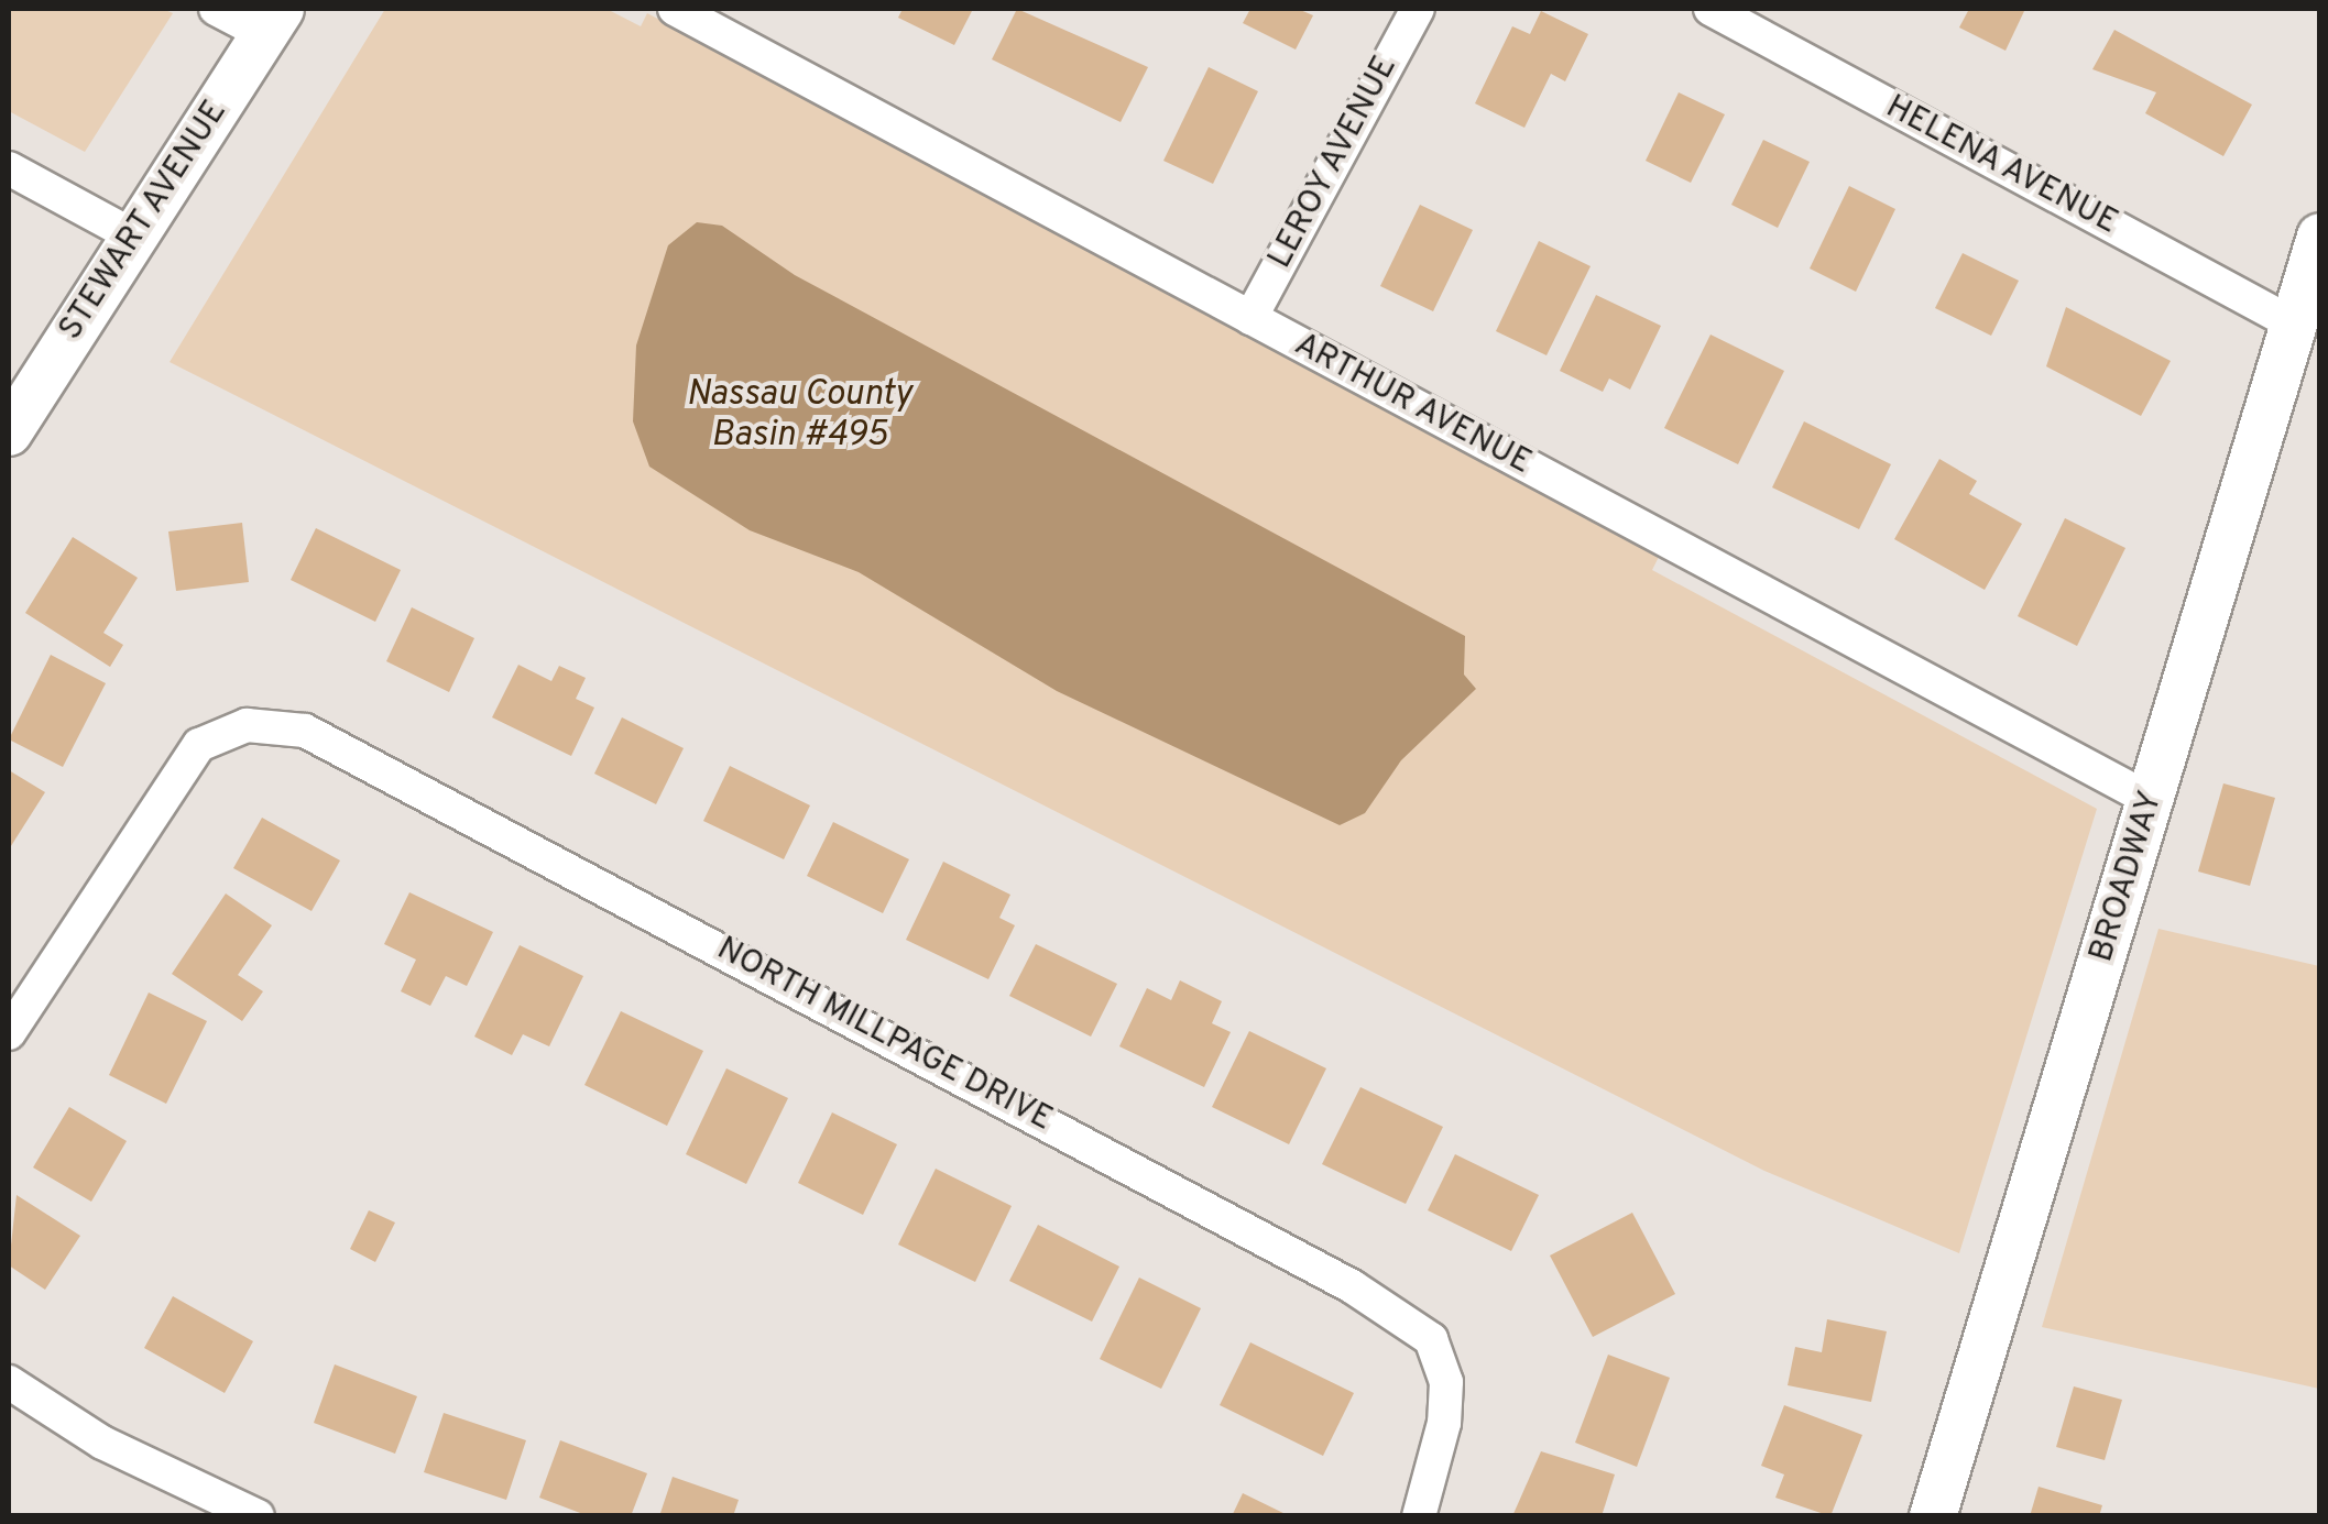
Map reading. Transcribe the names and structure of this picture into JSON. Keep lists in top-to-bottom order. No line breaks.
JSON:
{"streets":{"main road":["STEWART AVENUE","BROADWAY"],"street":["LEROY AVENUE","HELENA AVENUE","ARTHUR AVENUE","NORTH MILLPAGE DRIVE"]},"crossings":[["LEROY AVENUE","ARTHUR AVENUE"],["HELENA AVENUE","BROADWAY"],["ARTHUR AVENUE","BROADWAY"]],"water":["Nassau County Basin #495"]}
